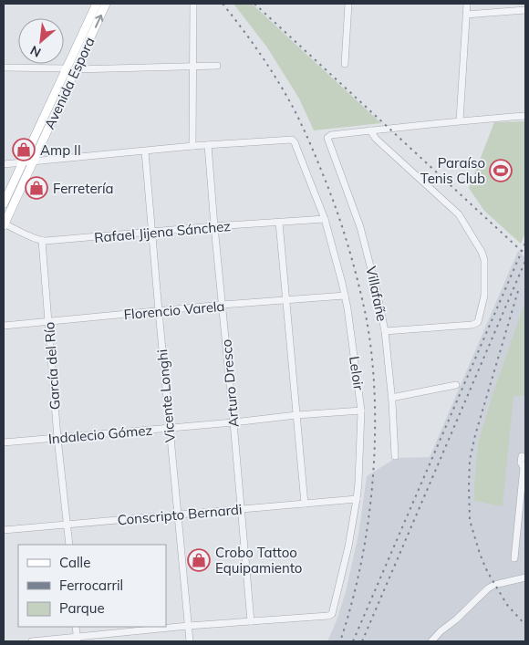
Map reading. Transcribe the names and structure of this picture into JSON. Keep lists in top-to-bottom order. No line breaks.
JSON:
{"streets":{"main road":["Avenida Espora"],"street":["Rafael Jijena Sánchez","Villafañe","Florencio Varela","García del Río","Leloir","Arturo Dresco","Vicente Longhi","Indalecio Gómez","Conscripto Bernardi"]},"crossings":[["Avenida Espora","Rafael Jijena Sánchez"],["Rafael Jijena Sánchez","García del Río"],["Rafael Jijena Sánchez","Leloir"],["Rafael Jijena Sánchez","Arturo Dresco"],["Rafael Jijena Sánchez","Vicente Longhi"],["Florencio Varela","García del Río"],["Florencio Varela","Leloir"],["Florencio Varela","Arturo Dresco"],["Florencio Varela","Vicente Longhi"],["García del Río","Indalecio Gómez"],["García del Río","Conscripto Bernardi"],["Leloir","Arturo Dresco"],["Leloir","Indalecio Gómez"],["Leloir","Conscripto Bernardi"],["Arturo Dresco","Indalecio Gómez"],["Arturo Dresco","Conscripto Bernardi"],["Vicente Longhi","Indalecio Gómez"],["Vicente Longhi","Conscripto Bernardi"]],"places":{"shop":["Amp II","Ferretería","Crobo Tattoo Equipamiento"],"sports":["Paraíso Tenis Club"]},"legend":["Calle","Ferrocarril","Parque"],"north":"bottom left"}
